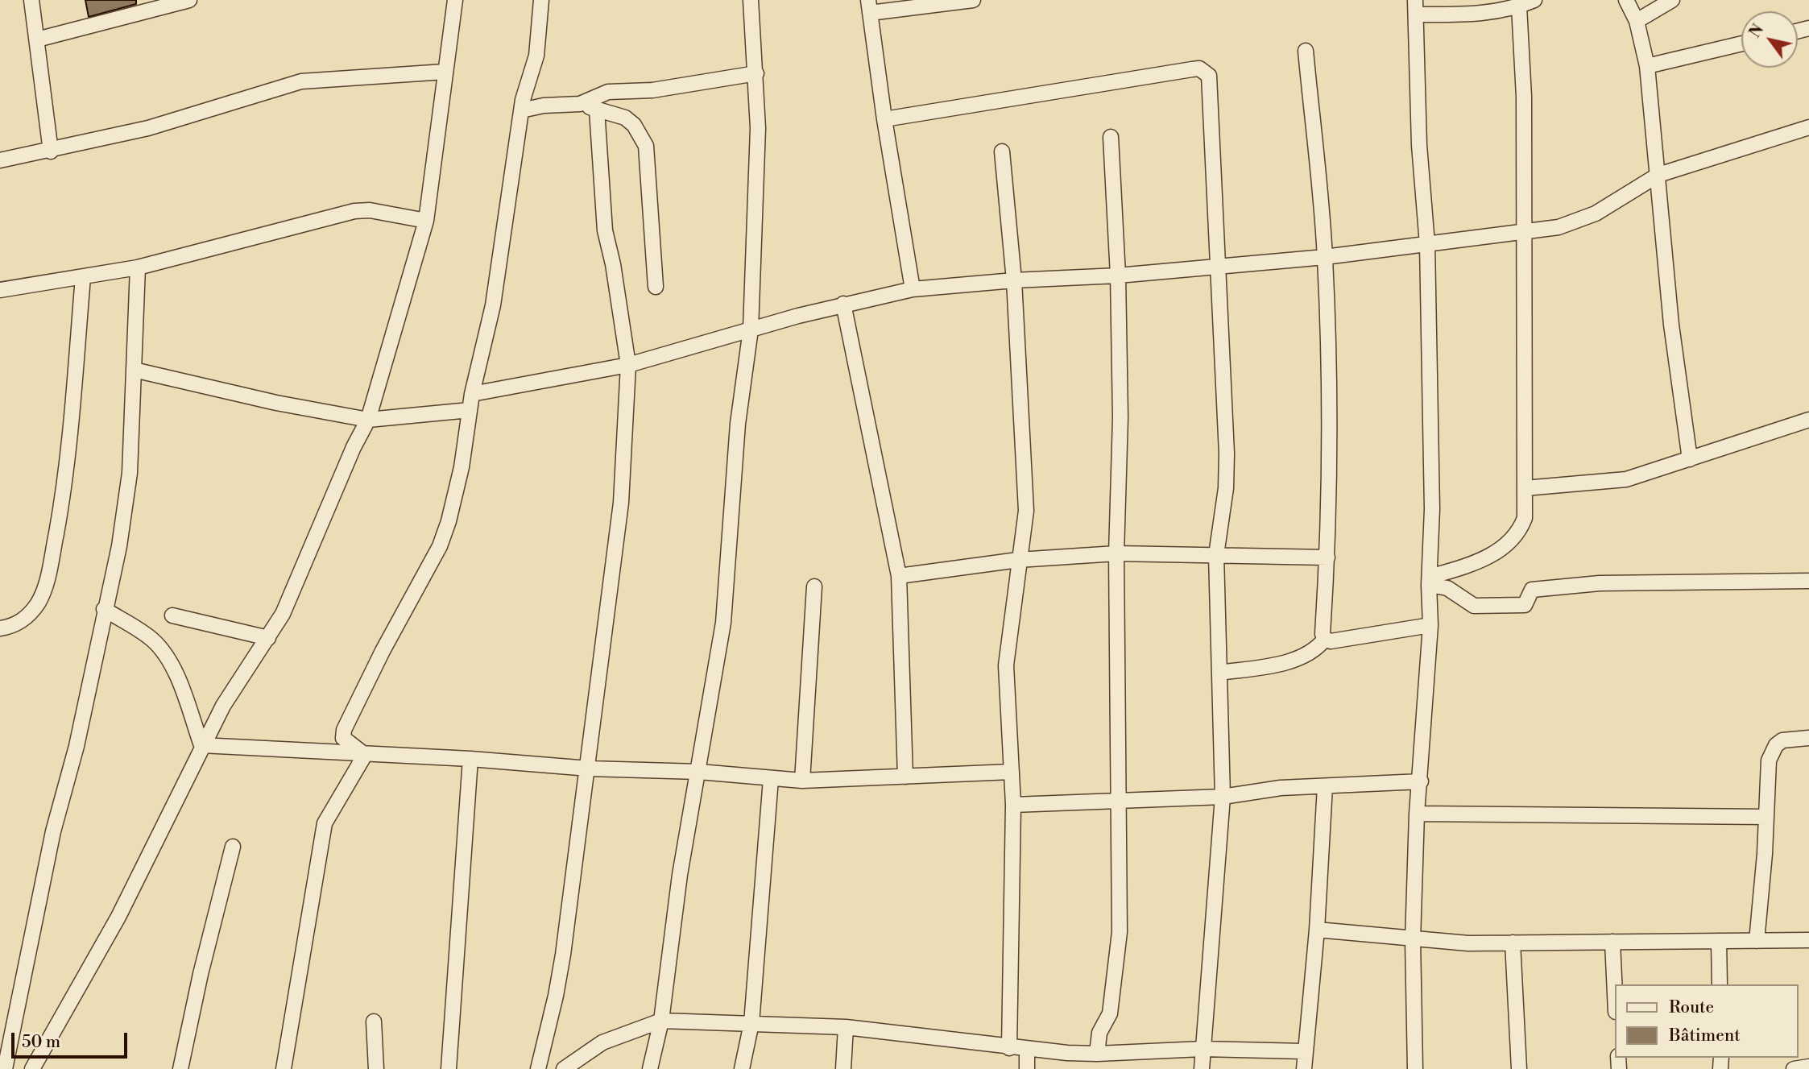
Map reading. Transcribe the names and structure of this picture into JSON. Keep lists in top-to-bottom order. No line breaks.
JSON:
{"legend":["Route","Bâtiment"],"scale_bar":"50 m","north":"top left"}
